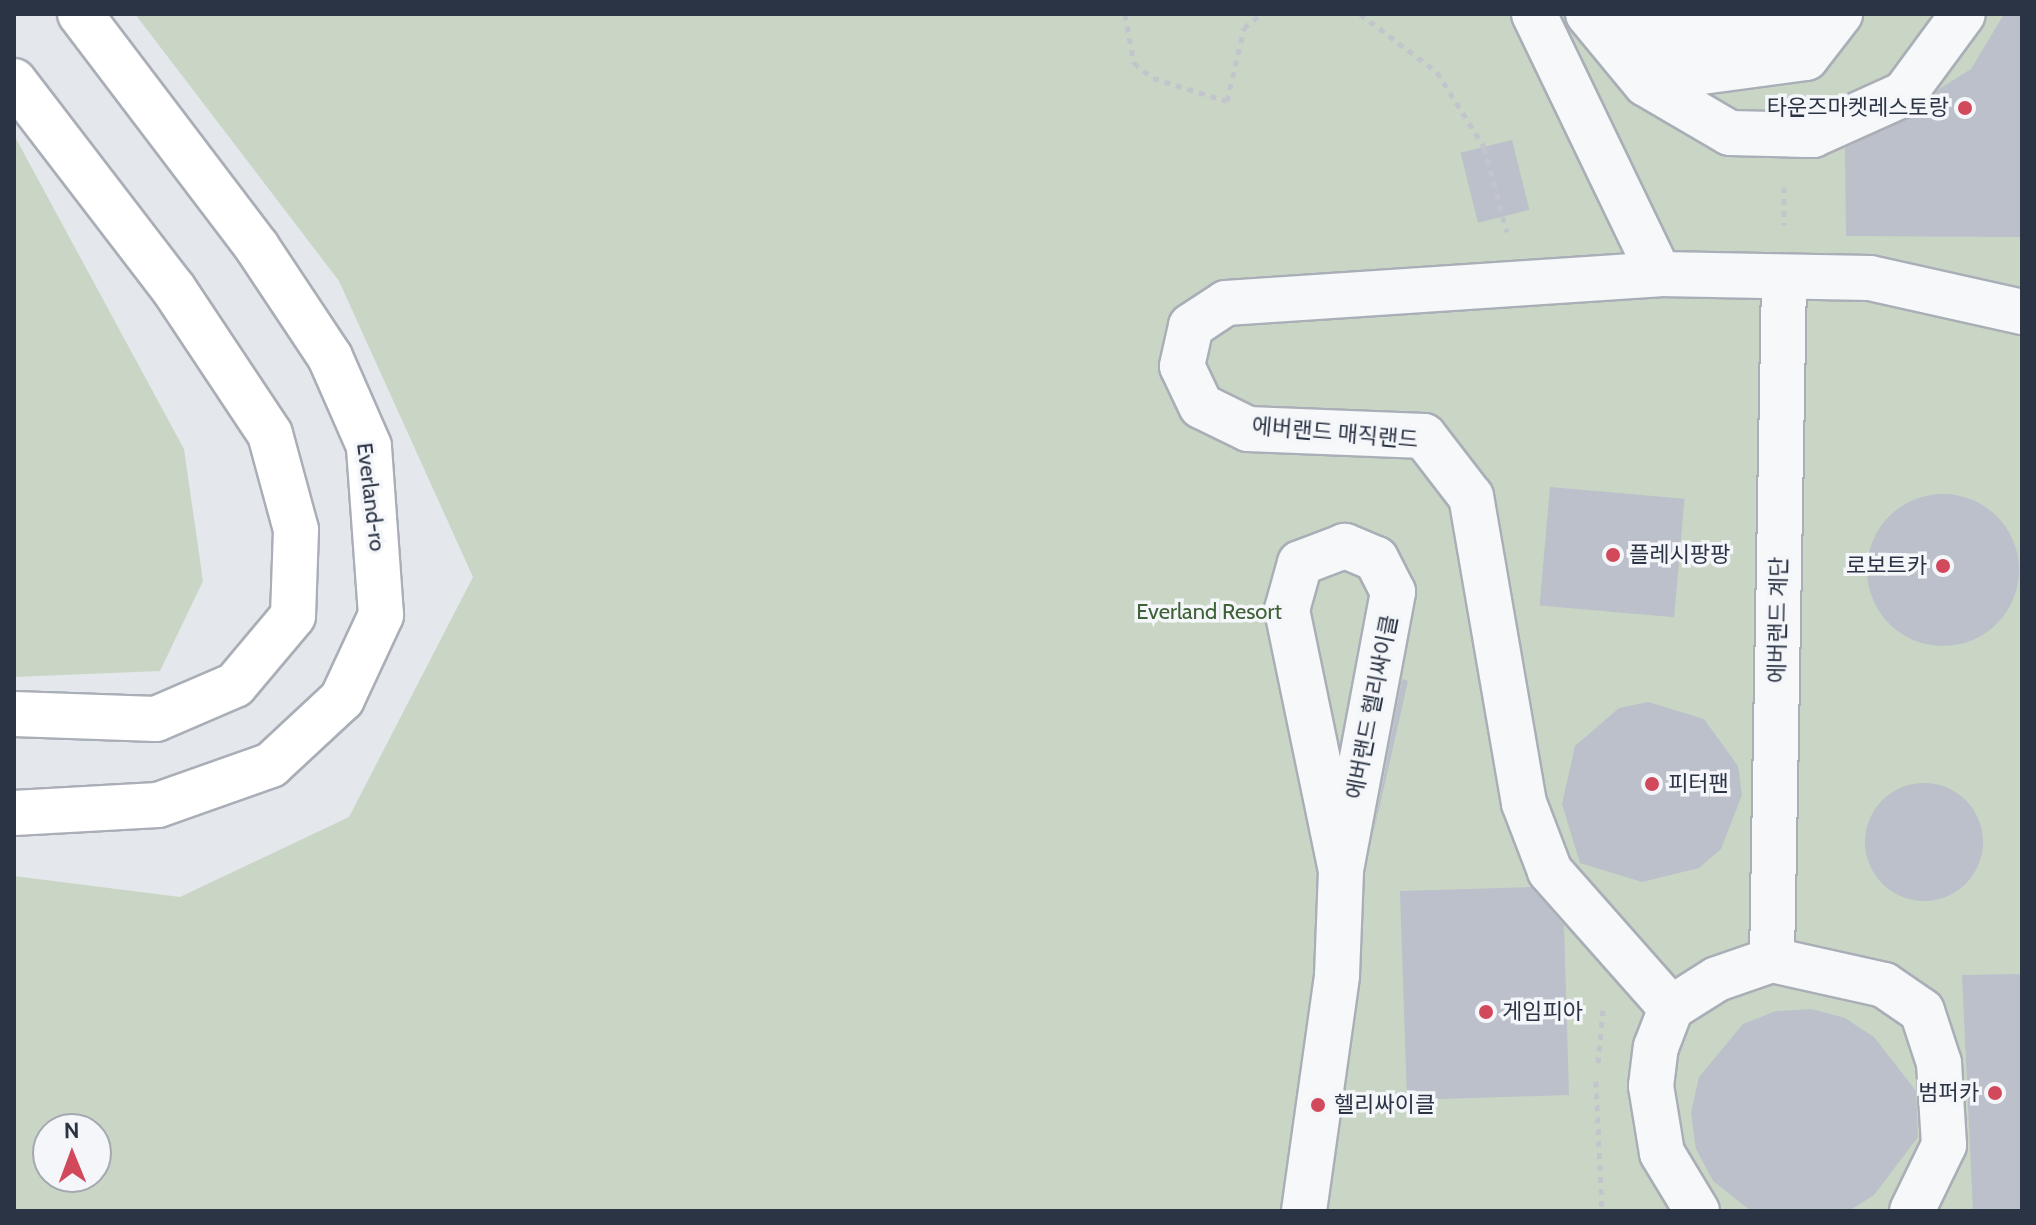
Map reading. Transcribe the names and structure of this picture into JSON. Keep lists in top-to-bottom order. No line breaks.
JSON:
{"streets":{"street":["에버랜드 매직랜드","Everland-ro","에버랜드 계단","에버랜드 헬리싸이클"]},"crossings":[["에버랜드 매직랜드","에버랜드 계단"]],"parks":["Everland Resort"],"places":["타운즈마켓레스토랑","플레시팡팡","로보트카","피터팬","게임피아","범퍼카","헬리싸이클"],"north":"top"}
